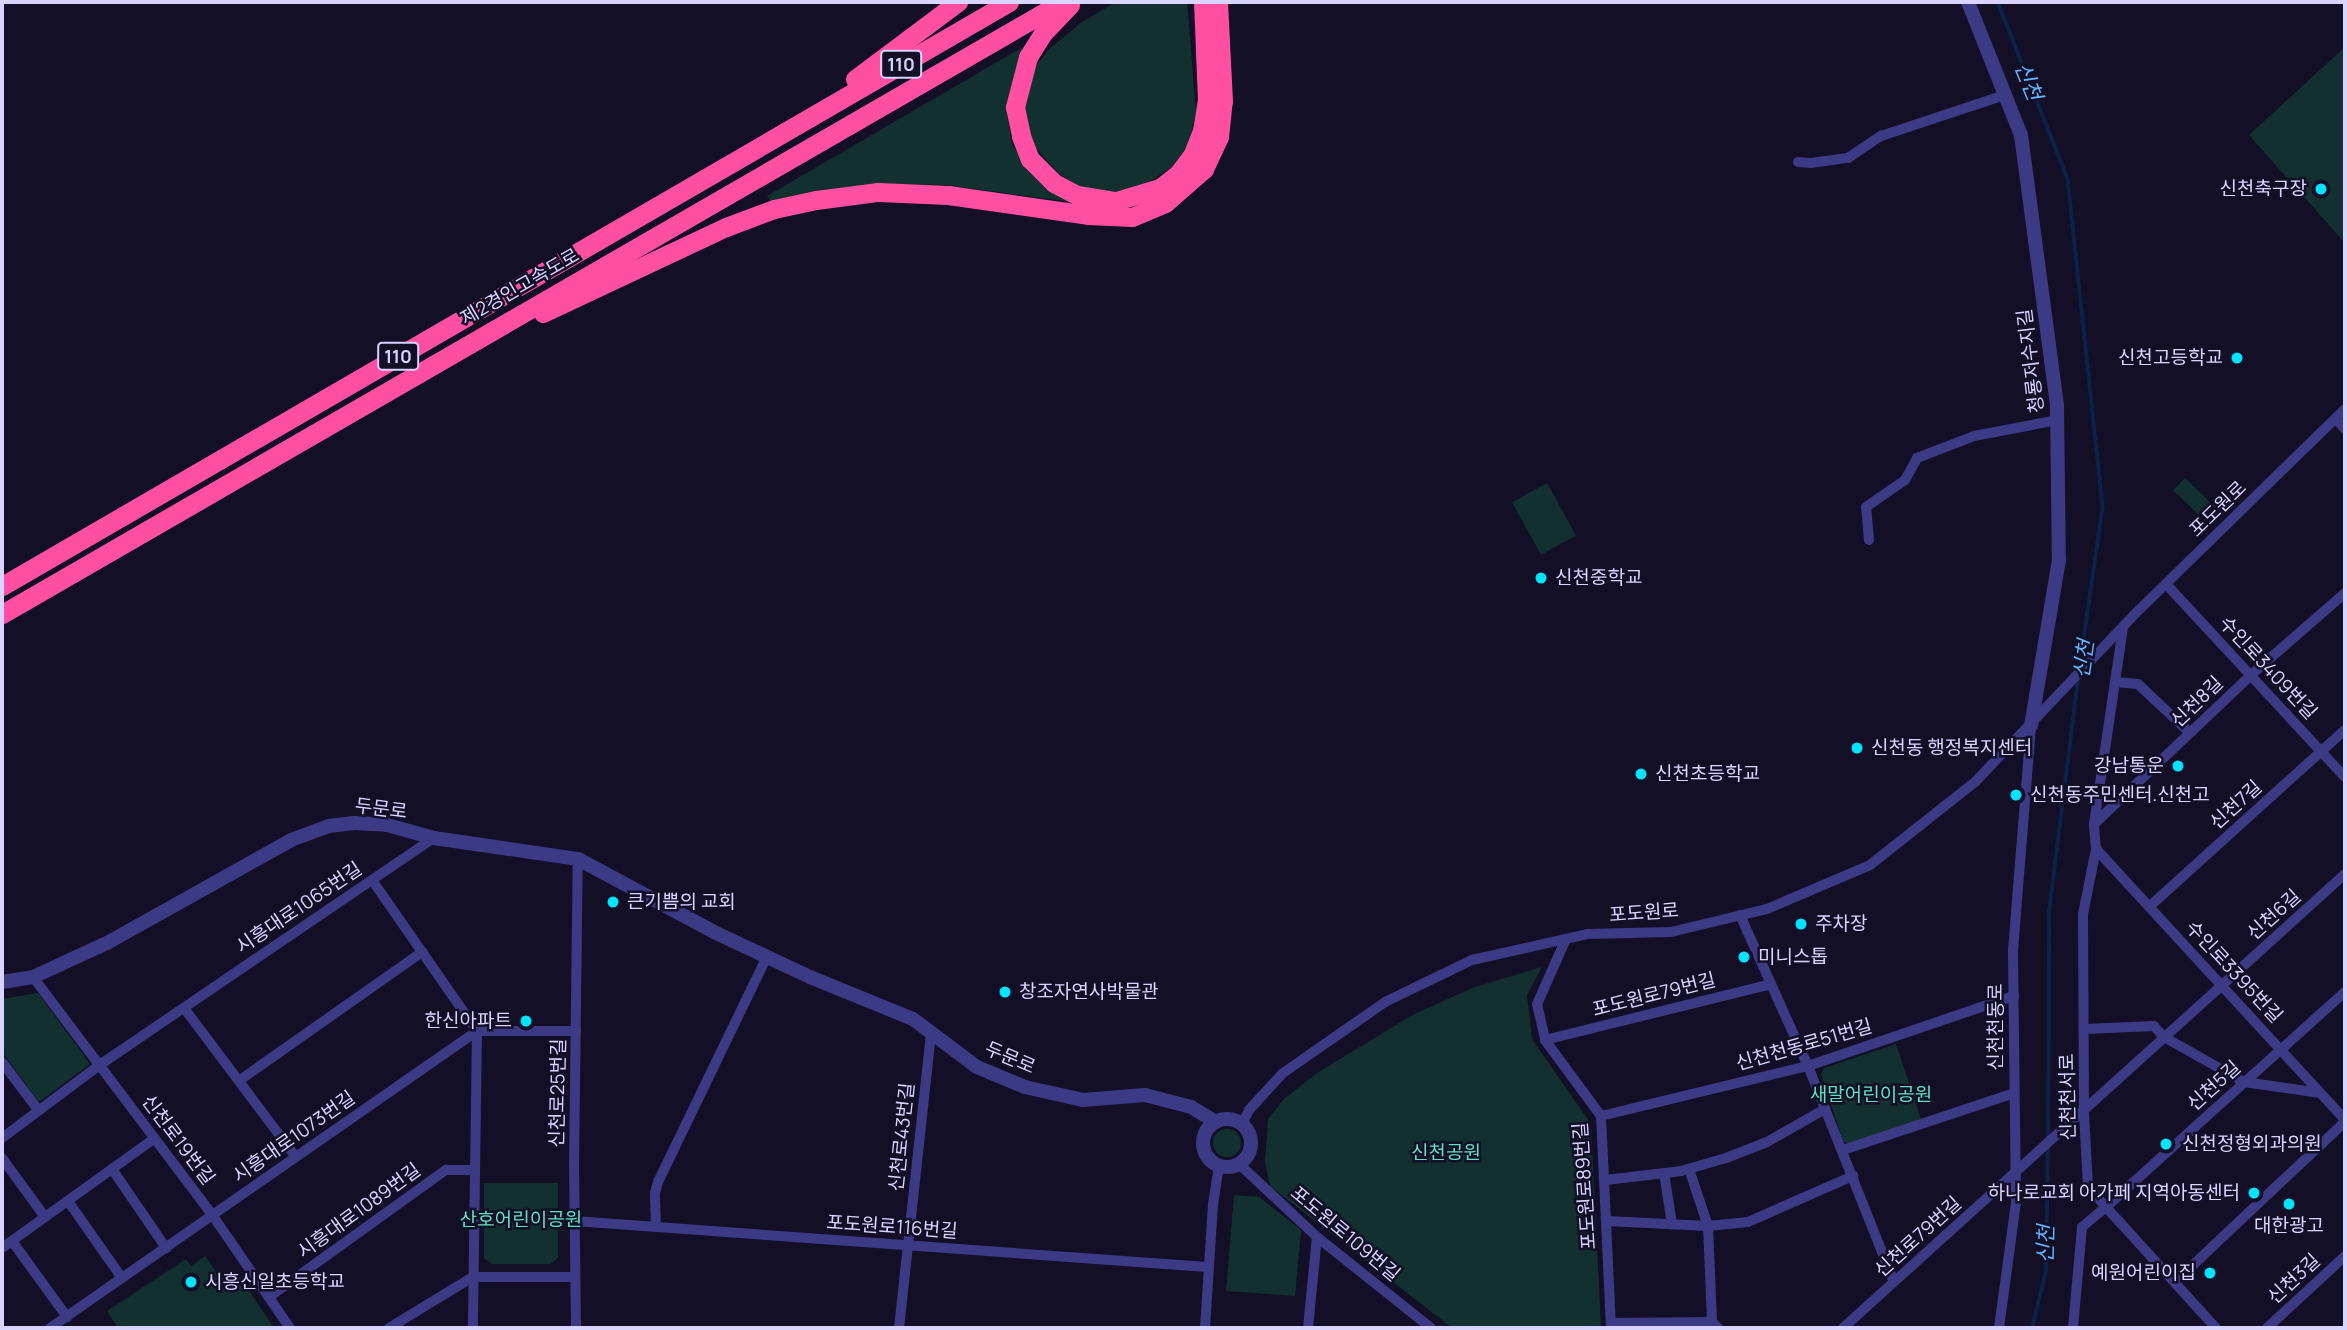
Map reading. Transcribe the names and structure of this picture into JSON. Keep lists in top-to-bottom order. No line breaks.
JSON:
{"streets":{"highway":["110","제2경인고속도로"],"street":["청룡저수지길","포도원로","수인로3409번길","신천8길","신천7길","두문로","시흥대로1065번길","신천6길","수인로3395번길","포도원로79번길","신천천동로","신천천동로51번길","신천5길","신천로25번길","신천천서로","시흥대로1073번길","신천로43번길","신천로19번길","포도원로89번길","시흥대로1089번길","포도원로116번길","포도원로109번길","신천로79번길","신천3길"]},"crossings":[["청룡저수지길","포도원로"],["청룡저수지길","신천천동로"],["포도원로","수인로3409번길"],["포도원로","두문로"],["포도원로","신천천동로"],["포도원로","포도원로89번길"],["포도원로","포도원로109번길"],["수인로3409번길","신천8길"],["수인로3409번길","신천7길"],["신천7길","수인로3395번길"],["두문로","시흥대로1065번길"],["두문로","신천로25번길"],["두문로","신천로43번길"],["두문로","신천로19번길"],["두문로","포도원로109번길"],["시흥대로1065번길","신천로19번길"],["신천6길","수인로3395번길"],["신천6길","신천천서로"],["신천6길","신천로79번길"],["수인로3395번길","신천5길"],["수인로3395번길","신천천서로"],["포도원로79번길","포도원로89번길"],["신천천동로","신천천동로51번길"],["신천천동로","신천로79번길"],["신천천동로51번길","포도원로89번길"],["신천5길","신천천서로"],["신천로25번길","포도원로116번길"],["시흥대로1073번길","신천로19번길"],["신천로43번길","포도원로116번길"],["신천로19번길","시흥대로1089번길"]],"water":["신천"],"parks":["새말어린이공원","신천공원","산호어린이공원"],"places":["신천축구장","신천고등학교","신천중학교","신천동 행정복지센터","강남통운","신천초등학교","신천동주민센터.신천고","큰기쁨의 교회","주차장","미니스톱","창조자연사박물관","한신아파트","신천정형외과의원","하나로교회 아가페 지역아동센터","대한광고","예원어린이집","시흥신일초등학교"]}
